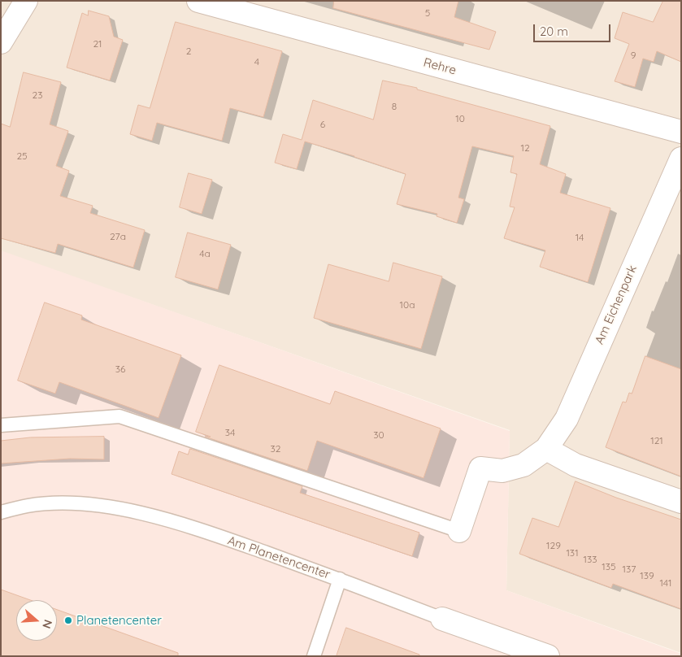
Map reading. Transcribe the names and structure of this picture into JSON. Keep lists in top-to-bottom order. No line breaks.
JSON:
{"streets":{"street":["Rehre","Am Eichenpark","Am Planetencenter"]},"places":["Planetencenter"],"house_numbers":["5","21","2","9","4","23","8","10","6","12","25","27a","14","4a","10a","36","34","30","121","32","129","131","133","135","137","139","141"],"scale_bar":"20 m","north":"right"}
